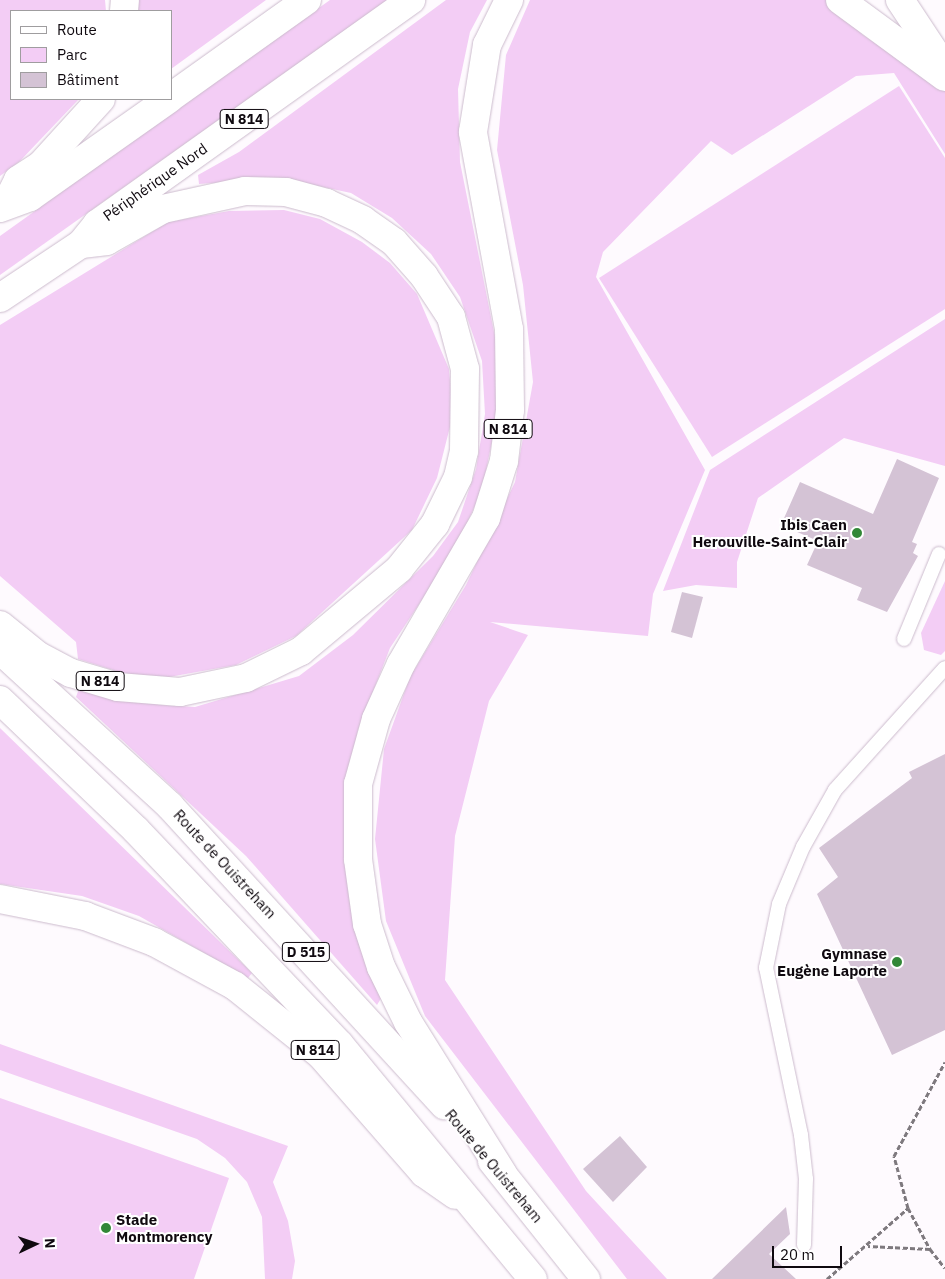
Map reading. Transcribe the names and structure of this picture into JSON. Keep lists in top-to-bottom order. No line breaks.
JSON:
{"streets":{"main road":["N 814","Périphérique Nord","Route de Ouistreham","D 515"]},"crossings":[["N 814","Périphérique Nord"],["N 814","Route de Ouistreham"],["N 814","D 515"]],"places":["Ibis Caen Herouville-Saint-Clair","Gymnase Eugène Laporte","Stade Montmorency"],"legend":["Route","Parc","Bâtiment"],"scale_bar":"20 m","north":"right"}
